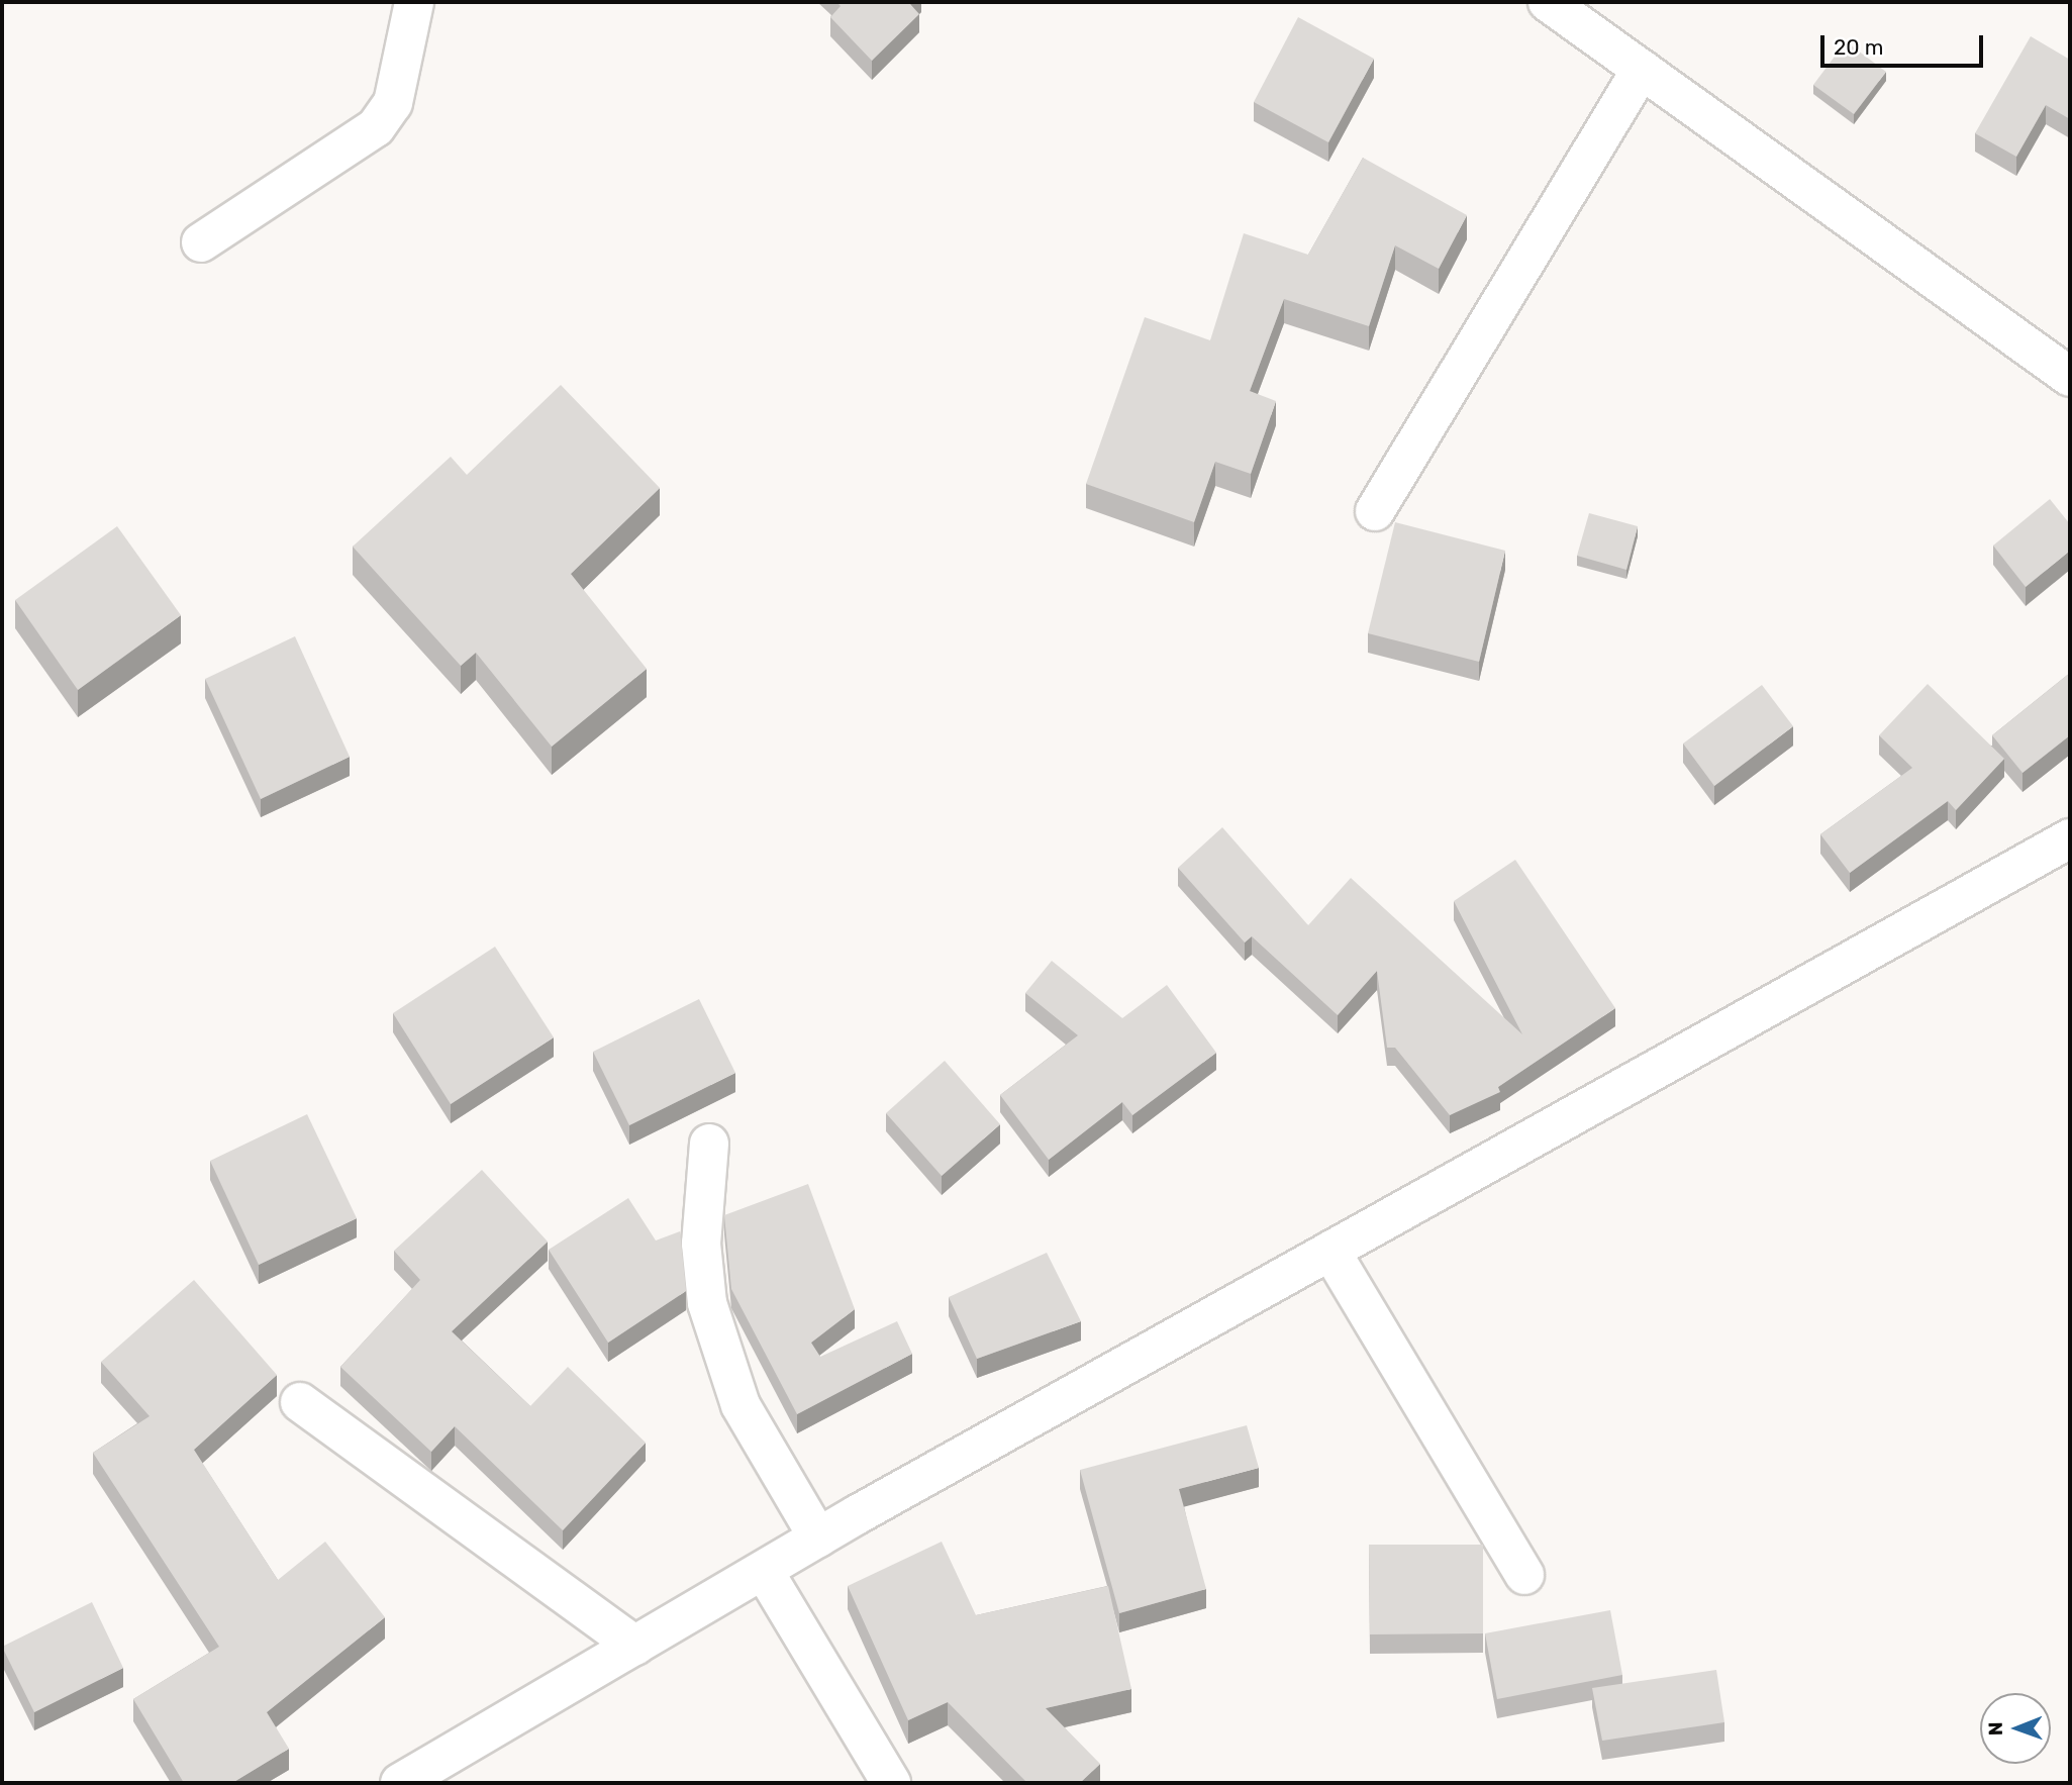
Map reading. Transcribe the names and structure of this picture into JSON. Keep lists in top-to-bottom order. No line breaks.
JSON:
{"scale_bar":"20 m","north":"left"}
